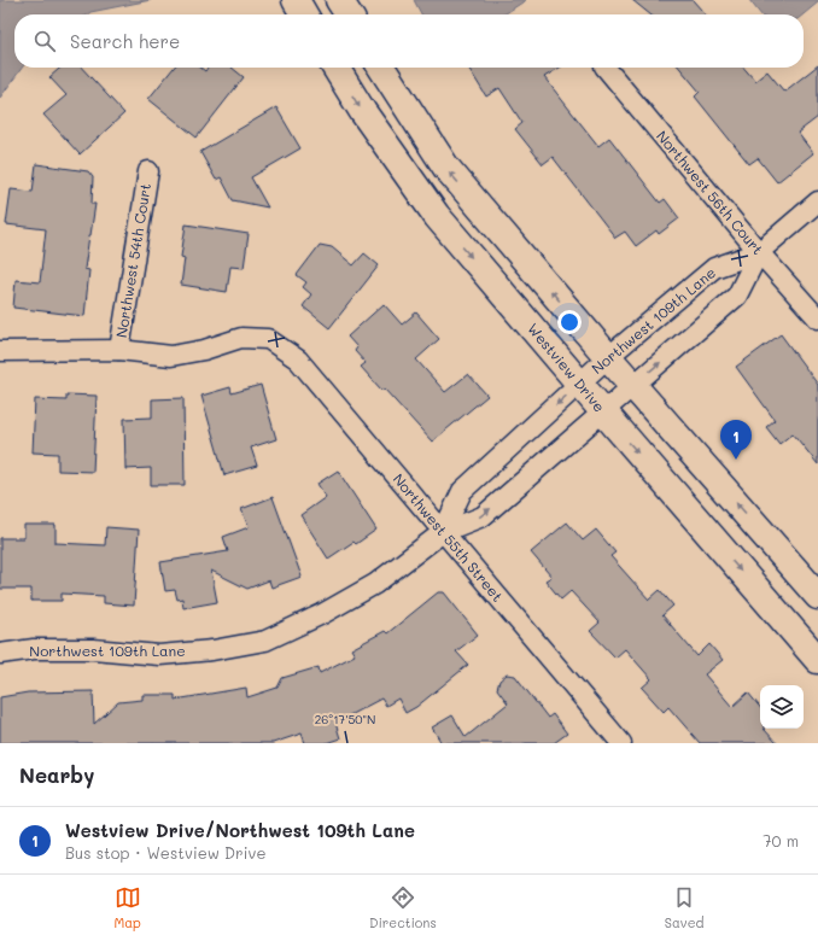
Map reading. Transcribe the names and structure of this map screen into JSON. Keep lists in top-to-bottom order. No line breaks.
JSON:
{"streets":{"street":["Northwest 56th Court","Northwest 54th Court","Northwest 109th Lane","Westview Drive","Northwest 55th Street"]},"crossings":[["Northwest 56th Court","Northwest 109th Lane"],["Northwest 54th Court","Northwest 55th Street"],["Northwest 109th Lane","Westview Drive"],["Northwest 109th Lane","Northwest 55th Street"]],"page":{"search":"Search here","pins":"1","heading":"Nearby","list":[{"mark":"1","name":"Westview Drive/Northwest 109th Lane","note":"Bus stop · Westview Drive","value":"70 m"}],"nav":["Map","Directions","Saved"]},"coordinates":["26°17'50\"N"]}
